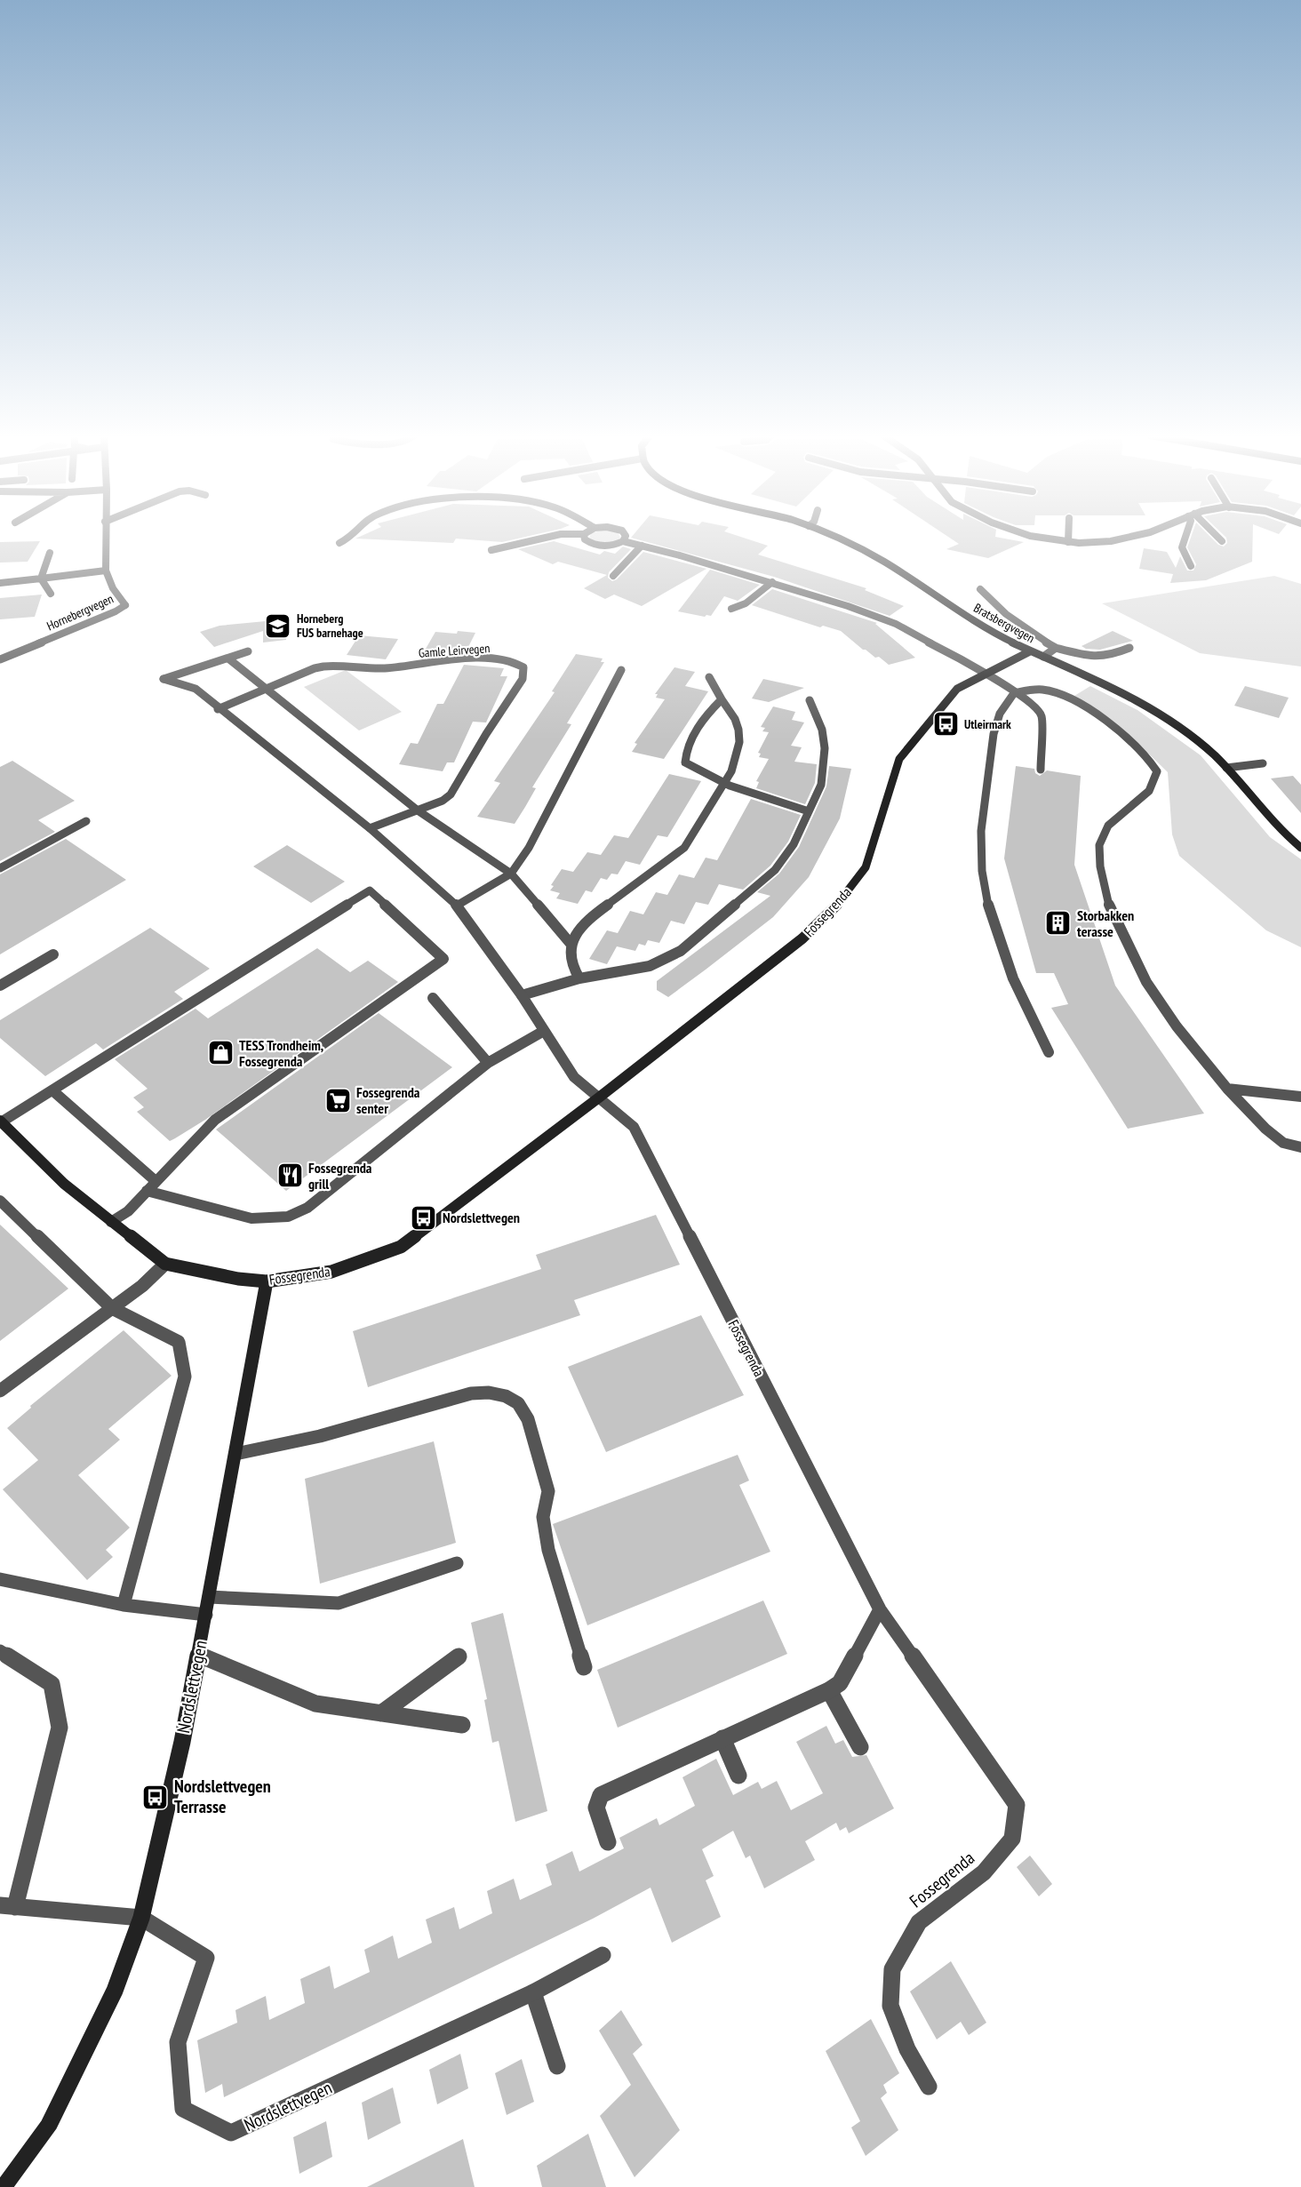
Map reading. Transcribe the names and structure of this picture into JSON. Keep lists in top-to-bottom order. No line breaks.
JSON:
{"streets":{"street":["Hornebergvegen","Bratsbergvegen","Gamle Leirvegen","Fossegrenda","Nordslettvegen"]},"crossings":[["Bratsbergvegen","Fossegrenda"],["Fossegrenda","Nordslettvegen"]],"places":{"school or university":["Horneberg FUS barnehage"],"bus stop":["Utleirmark","Nordslettvegen","Nordslettvegen Terrasse"],"building":["Storbakken terasse"],"shop":["TESS Trondheim, Fossegrenda"],"supermarket":["Fossegrenda senter"],"restaurant":["Fossegrenda grill"]}}
